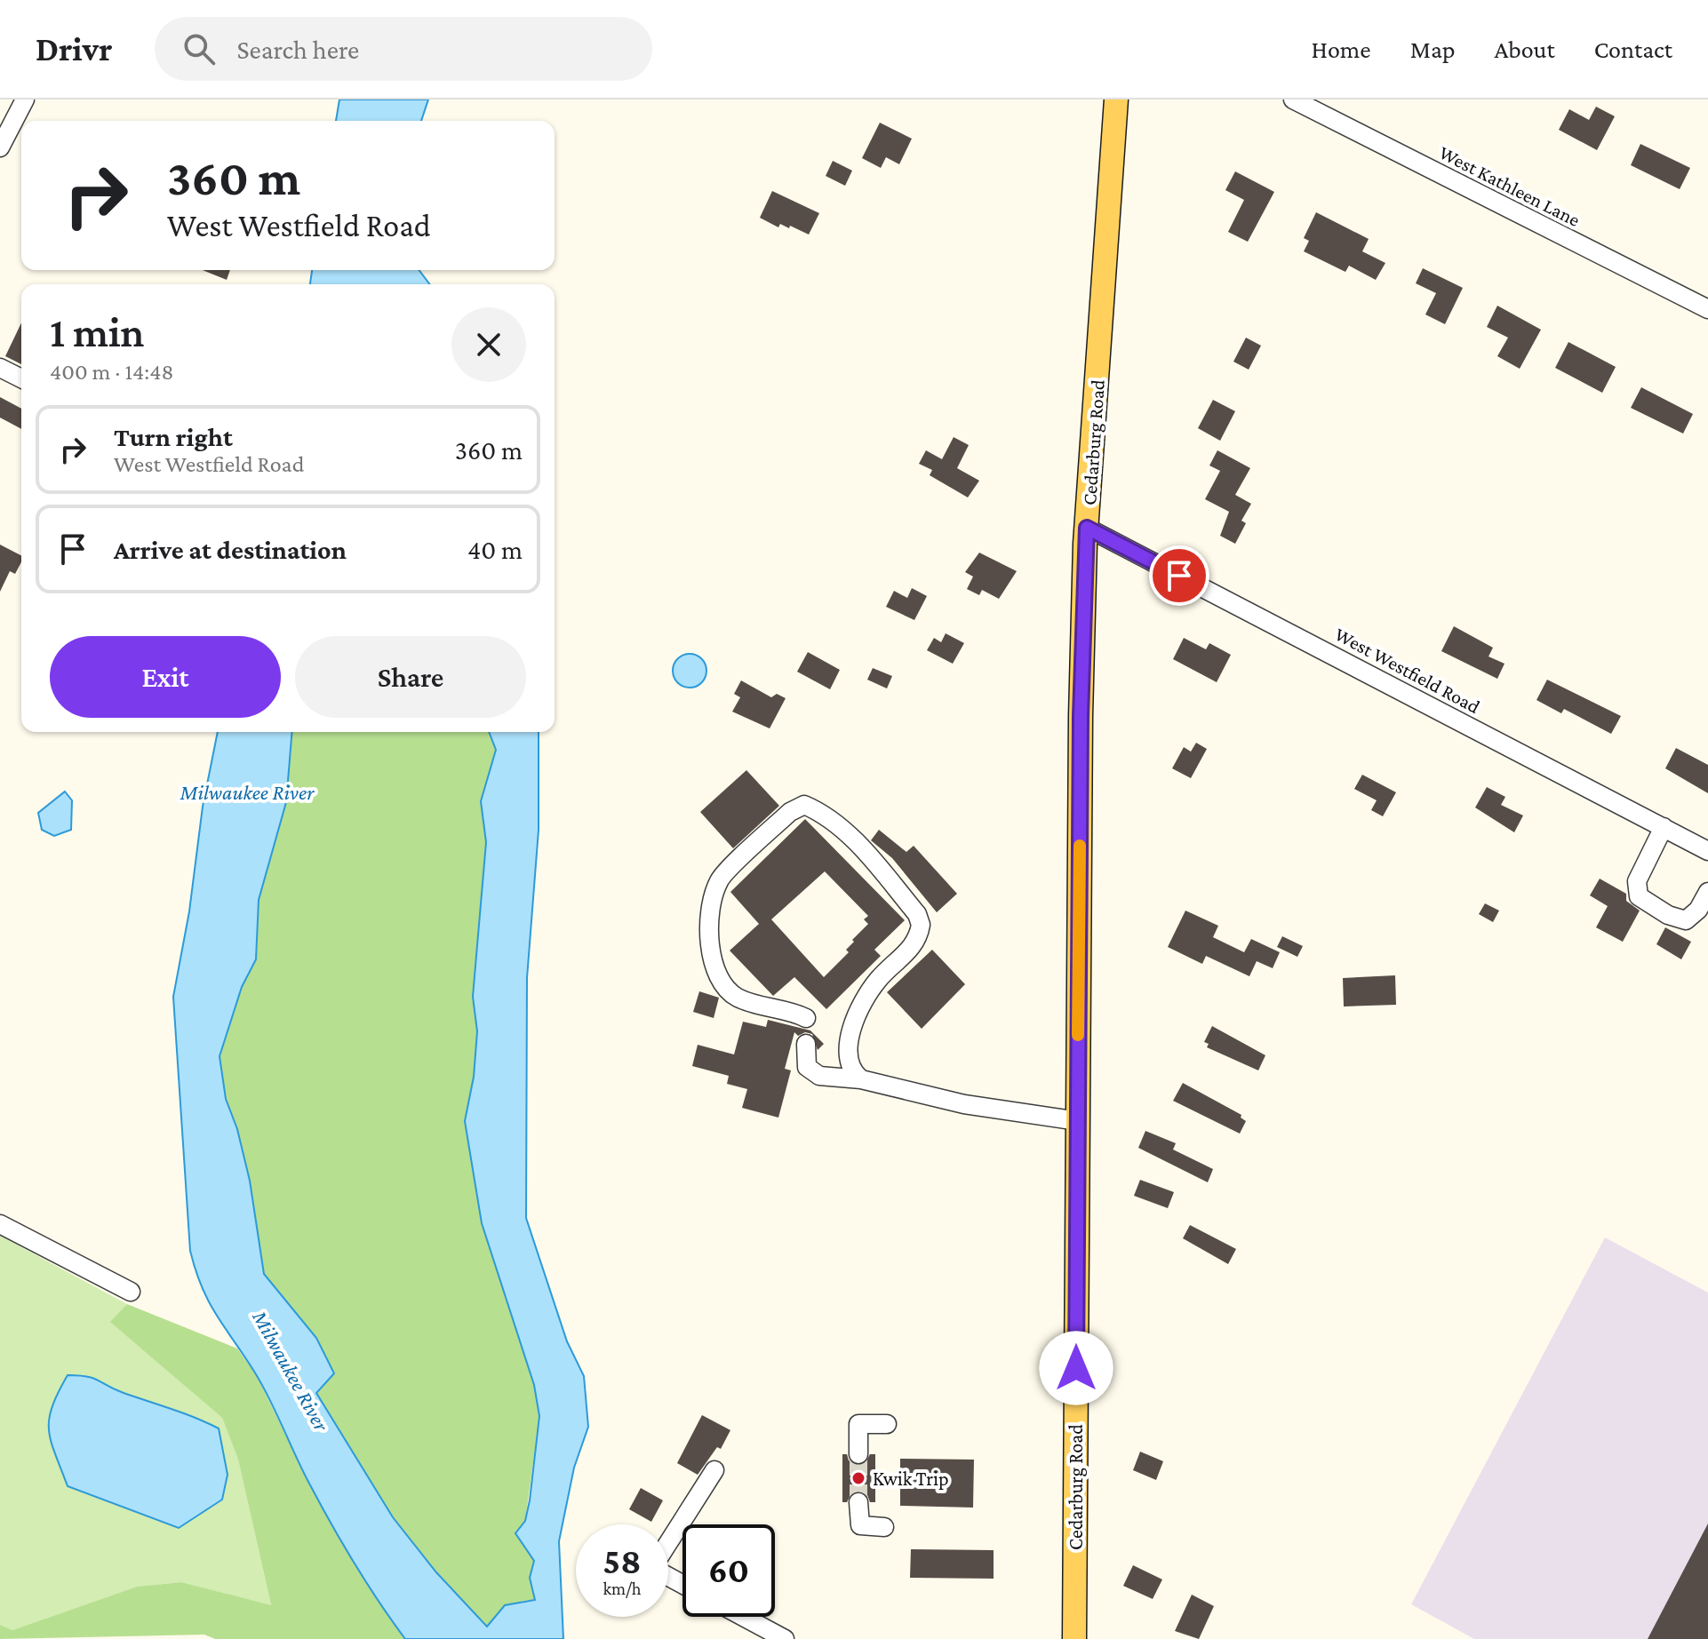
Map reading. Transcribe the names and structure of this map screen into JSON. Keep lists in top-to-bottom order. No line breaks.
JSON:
{"streets":{"main road":["Cedarburg Road"],"street":["West Kathleen Lane","West Westfield Road"]},"crossings":[["Cedarburg Road","West Westfield Road"]],"water":["Milwaukee River"],"places":["Kwik Trip"],"page":{"header":"Drivr","search":"Search here","nav":["Home","Map","About","Contact"],"turn":["360 m","West Westfield Road"],"heading":["1 min","400 m · 14:48"],"list":[{"name":"Turn right","note":"West Westfield Road","value":"360 m"},{"name":"Arrive at destination","value":"40 m"}],"buttons":["Exit","Share"],"speed":"58 km/h","limit":"60"}}
